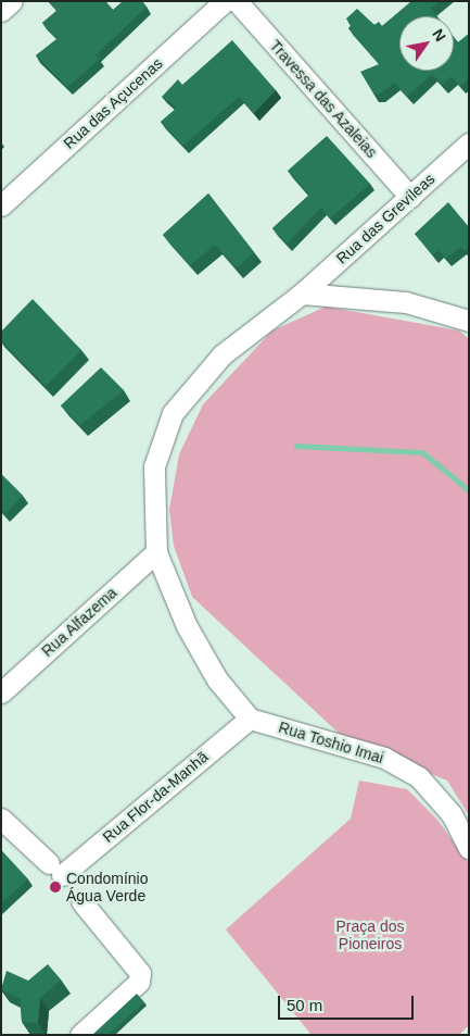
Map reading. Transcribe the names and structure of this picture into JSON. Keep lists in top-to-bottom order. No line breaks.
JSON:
{"streets":{"street":["Travessa das Azaleias","Rua das Açucenas","Rua das Grevíleas","Rua Alfazema","Rua Toshio Imai","Rua Flor-da-Manhã"]},"crossings":[["Travessa das Azaleias","Rua das Grevíleas"],["Rua das Grevíleas","Rua Alfazema"],["Rua Toshio Imai","Rua Flor-da-Manhã"]],"parks":["Praça dos Pioneiros"],"places":["Condomínio Água Verde"],"scale_bar":"50 m","north":"top right"}
